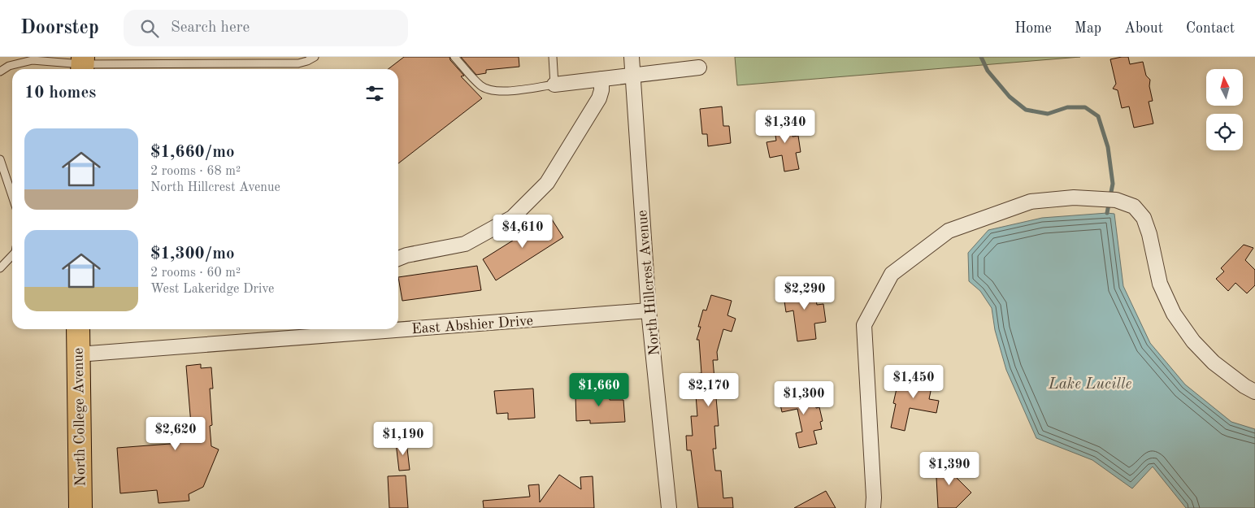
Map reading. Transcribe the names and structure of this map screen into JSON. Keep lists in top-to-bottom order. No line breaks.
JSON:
{"streets":{"main road":["North College Avenue"],"street":["North Hillcrest Avenue","East Abshier Drive"]},"crossings":[["North Hillcrest Avenue","East Abshier Drive"],["East Abshier Drive","North College Avenue"]],"water":["Lake Lucille"],"north":"top","page":{"header":"Doorstep","search":"Search here","nav":["Home","Map","About","Contact"],"heading":"10 homes","price":["$1,340","$4,610","$2,290","$1,450","$1,660","$2,170","$1,300","$2,620","$1,190","$1,390"],"list":[{"name":"$1,660/mo","note":"2 rooms · 68 m² · North Hillcrest Avenue"},{"name":"$1,300/mo","note":"2 rooms · 60 m² · West Lakeridge Drive"}]}}
